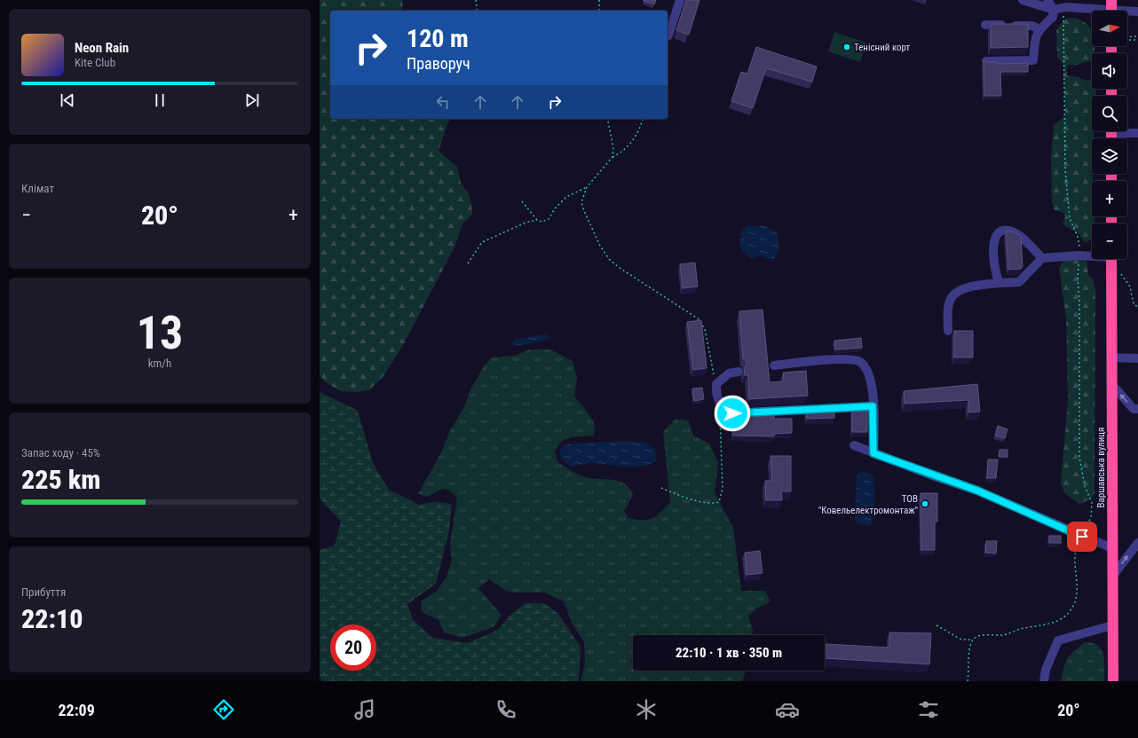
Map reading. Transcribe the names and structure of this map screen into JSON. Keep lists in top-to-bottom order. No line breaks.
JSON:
{"streets":{"highway":["Варшавська вулиця"]},"places":["Тенісний корт","ТОВ \"Ковельелектромонтаж\""],"north":"right","page":{"map_buttons":["+","−"],"turn":["120 m","Праворуч"],"song":["Neon Rain","Kite Club"],"tile":["Клімат",["13","km/h"],["Запас ходу · 45%","225 km"],["Прибуття","22:10"]],"heat":["−","20°","+"],"limit":"20","trip":"22:10 · 1 хв · 350 m","tabs":["22:09","20°"]}}
